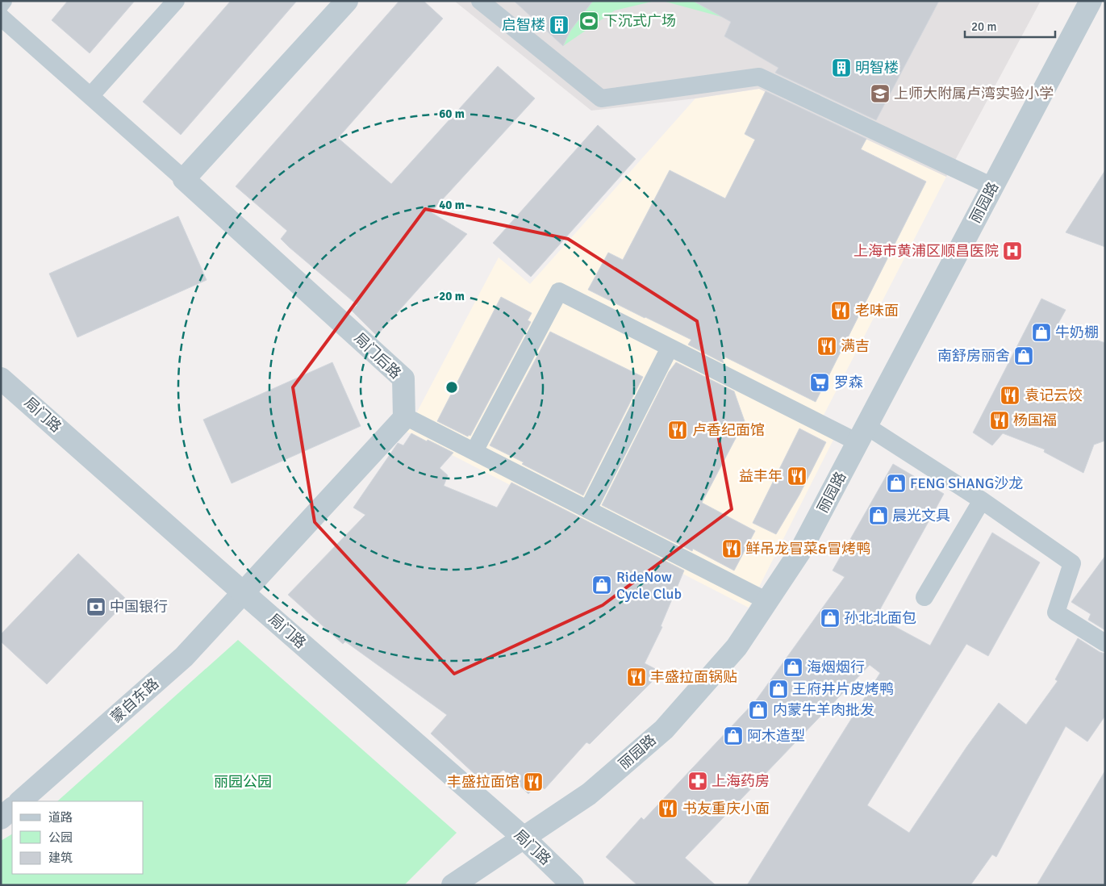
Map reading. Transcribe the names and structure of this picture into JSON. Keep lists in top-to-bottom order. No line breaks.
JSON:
{"streets":{"street":["丽园路","局门后路","局门路","蒙自东路"]},"crossings":[["丽园路","局门路"],["局门路","蒙自东路"]],"parks":["丽园公园"],"places":{"sports":["下沉式广场"],"building":["启智楼","明智楼"],"school or university":["上师大附属卢湾实验小学"],"hospital":["上海市黄浦区顺昌医院"],"restaurant":["老味面","满吉","袁记云饺","杨国福","卢香纪面馆","益丰年","鲜吊龙冒菜&冒烤鸭","丰盛拉面锅贴","丰盛拉面馆","书友重庆小面"],"shop":["牛奶棚","南舒房丽舍","FENG SHANG沙龙","晨光文具","RideNow Cycle Club","孙北北面包","海烟烟行","王府井片皮烤鸭","内蒙牛羊肉批发","阿木造型"],"supermarket":["罗森"],"bank":["中国银行"],"pharmacy":["上海药房"]},"legend":["道路","公园","建筑"],"scale_bar":"20 m","rings":["60 m","40 m","20 m"]}
